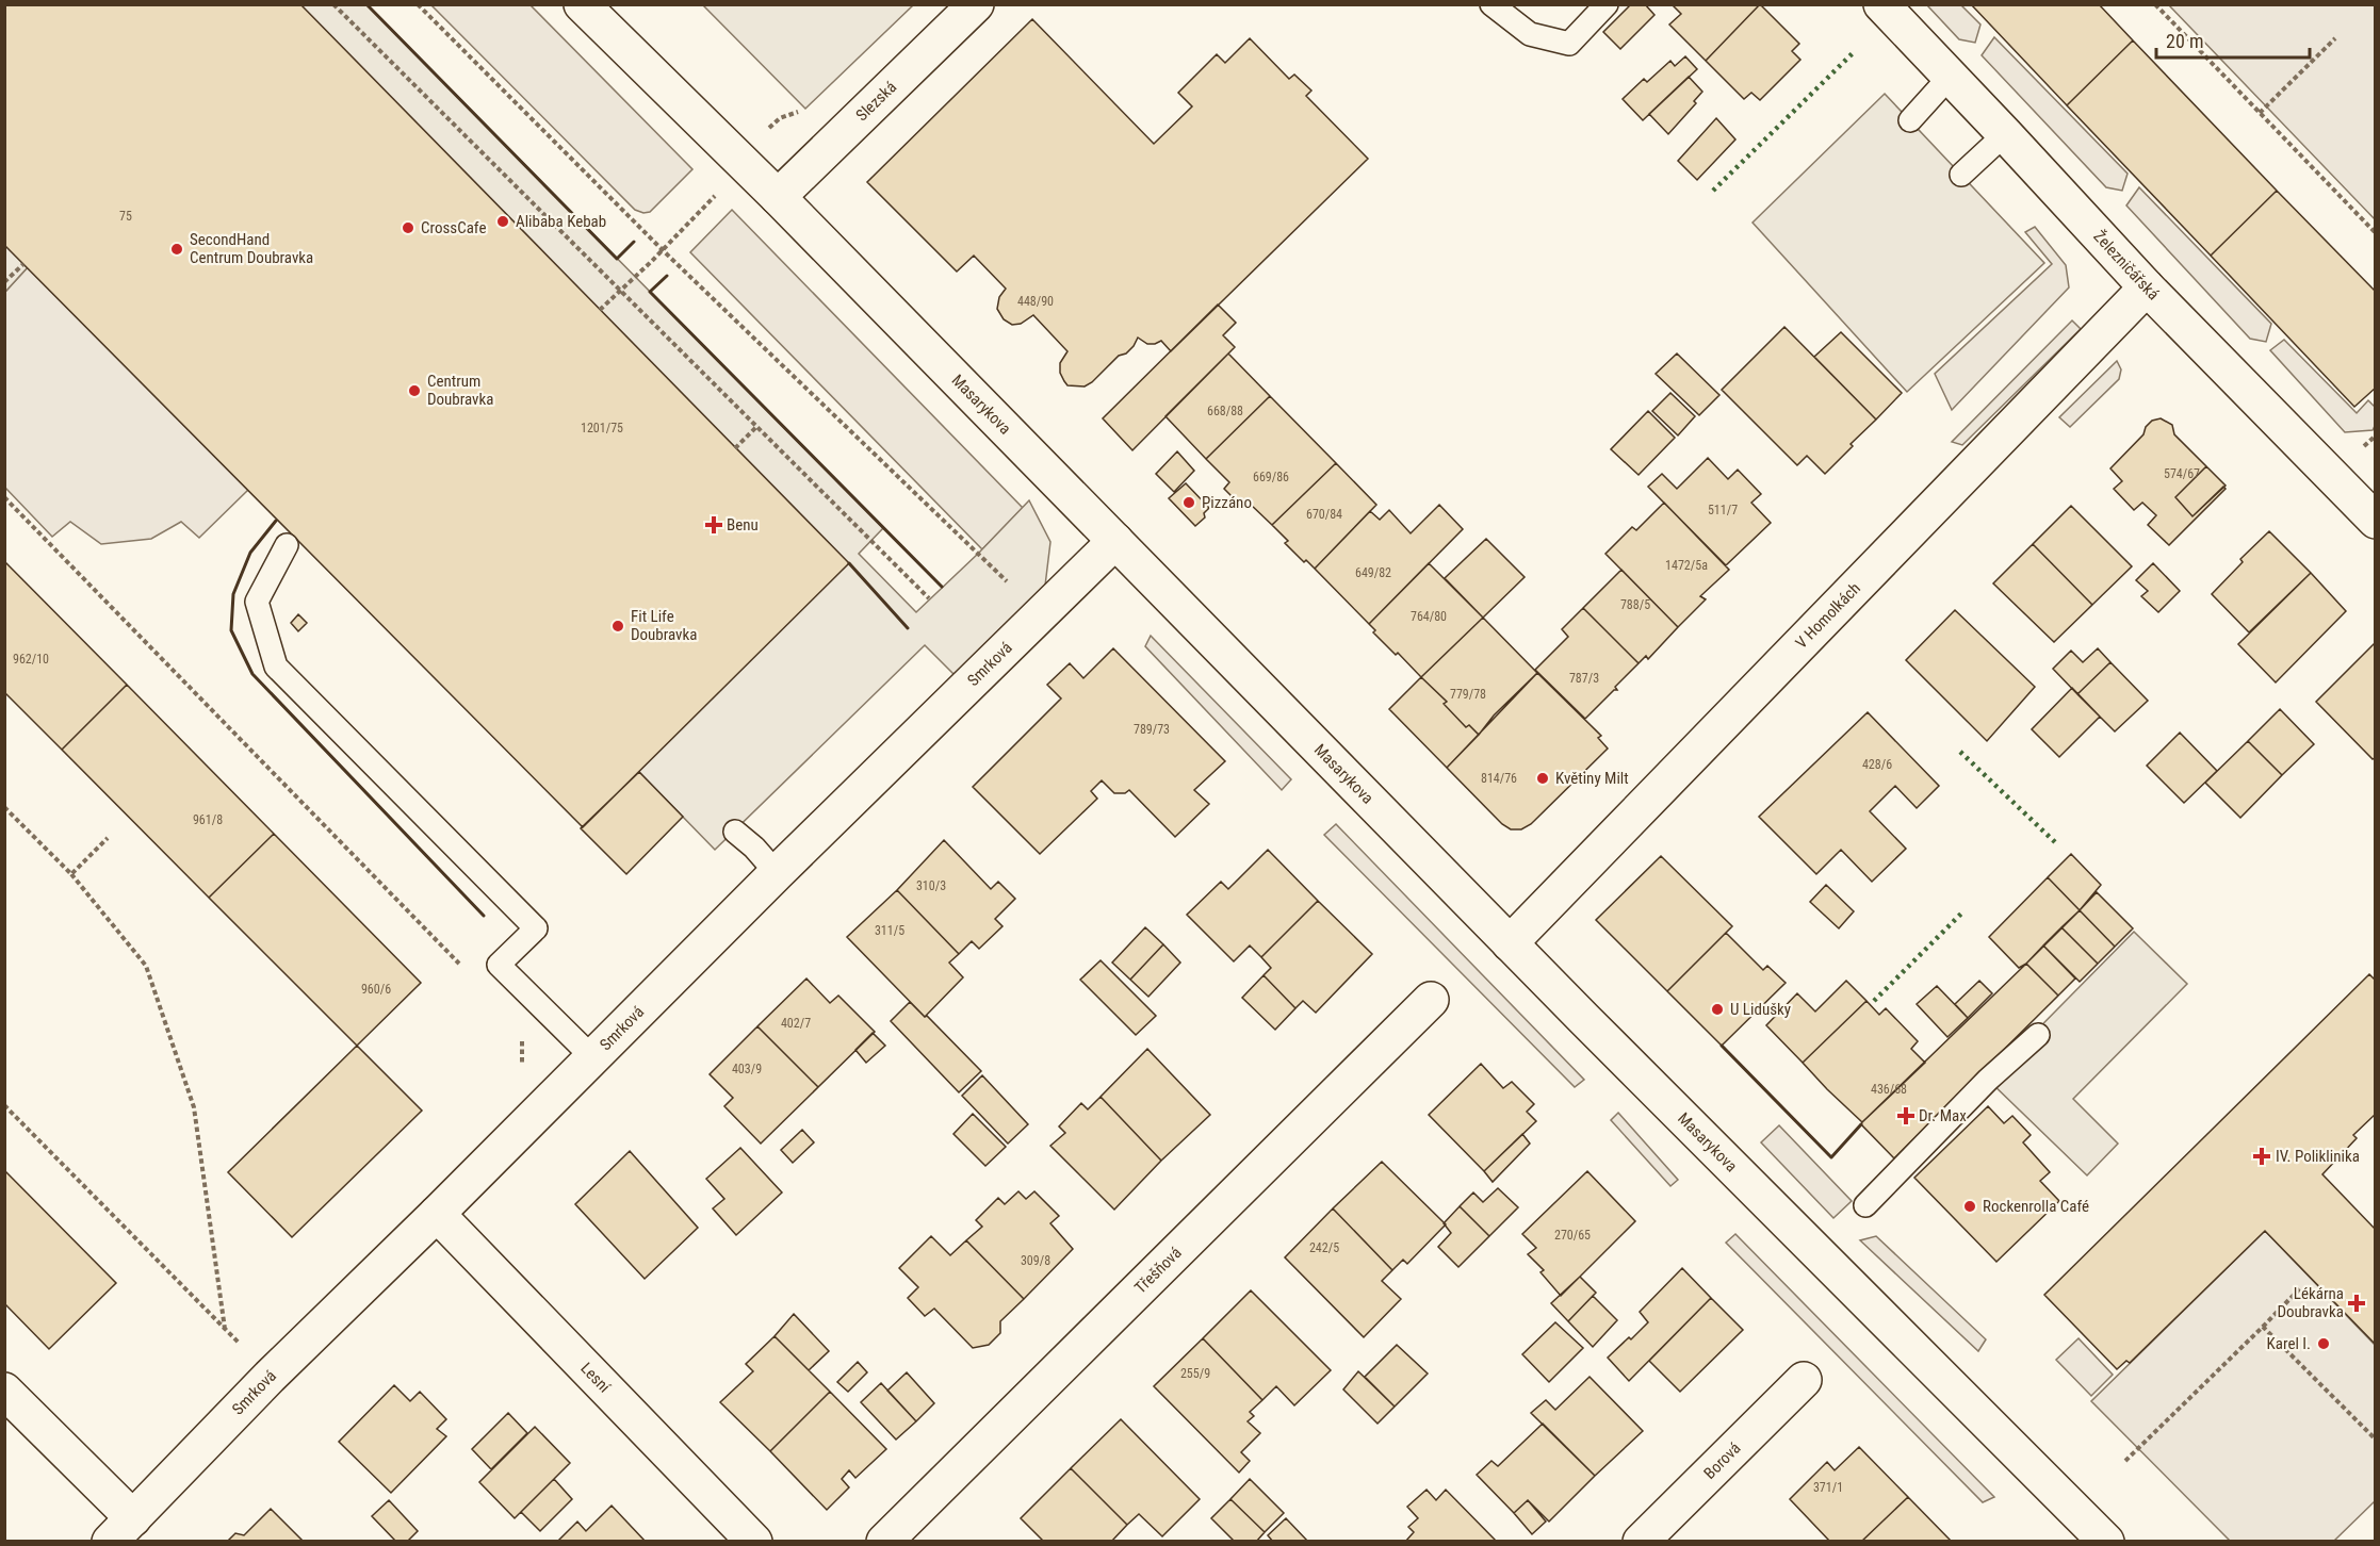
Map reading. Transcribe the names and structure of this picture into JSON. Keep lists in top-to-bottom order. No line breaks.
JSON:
{"streets":{"street":["Slezská","Železničářská","Masarykova","V Homolkách","Smrková","Třešňová","Lesní","Borová"]},"crossings":[["Slezská","Masarykova"],["Železničářská","V Homolkách"],["Masarykova","V Homolkách"],["Masarykova","Smrková"],["Smrková","Lesní"]],"places":{"other":["Alibaba Kebab","CrossCafe","SecondHand Centrum Doubravka","Centrum Doubravka","Pizzáno","Fit Life Doubravka","Květiny Milt","U Lidušky","Rockenrolla Café","Karel I."],"health":["Benu","Dr. Max","IV. Poliklinika","Lékárna Doubravka"]},"house_numbers":["75","448/90","668/88","1201/75","574/67","669/86","511/7","670/84","1472/5a","649/82","788/5","764/80","962/10","787/3","779/78","789/73","428/6","814/76","961/8","310/3","311/5","960/6","402/7","403/9","436/68","270/65","242/5","309/8","255/9","371/1"],"scale_bar":"20 m"}
